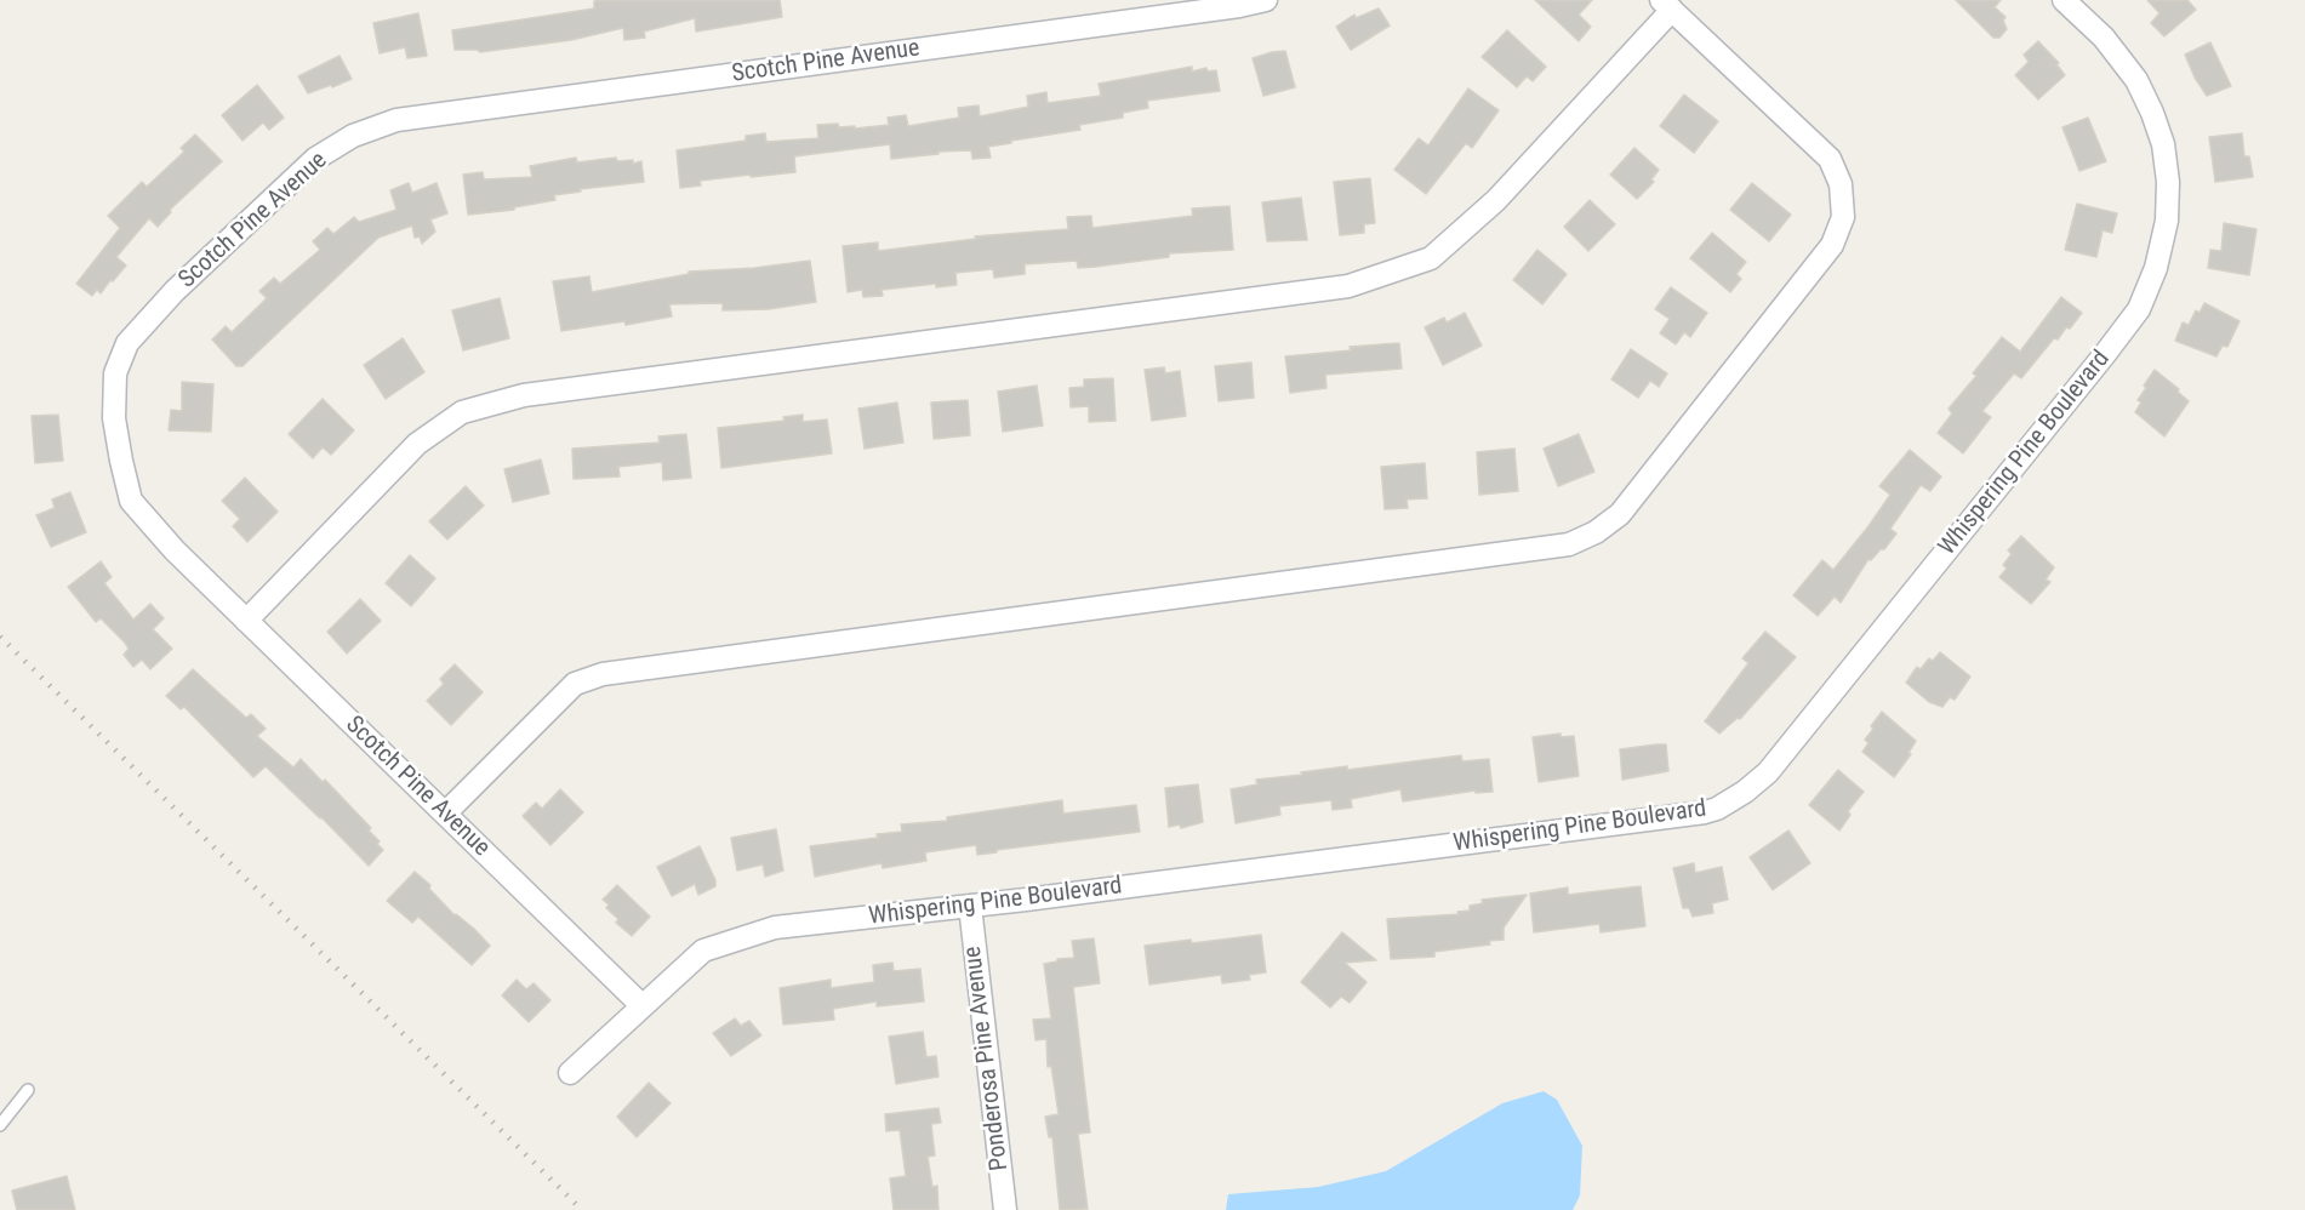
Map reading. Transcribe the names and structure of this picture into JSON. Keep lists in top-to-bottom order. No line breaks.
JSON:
{"streets":{"street":["Scotch Pine Avenue","Whispering Pine Boulevard","Ponderosa Pine Avenue"]},"crossings":[["Scotch Pine Avenue","Whispering Pine Boulevard"],["Whispering Pine Boulevard","Ponderosa Pine Avenue"]]}
